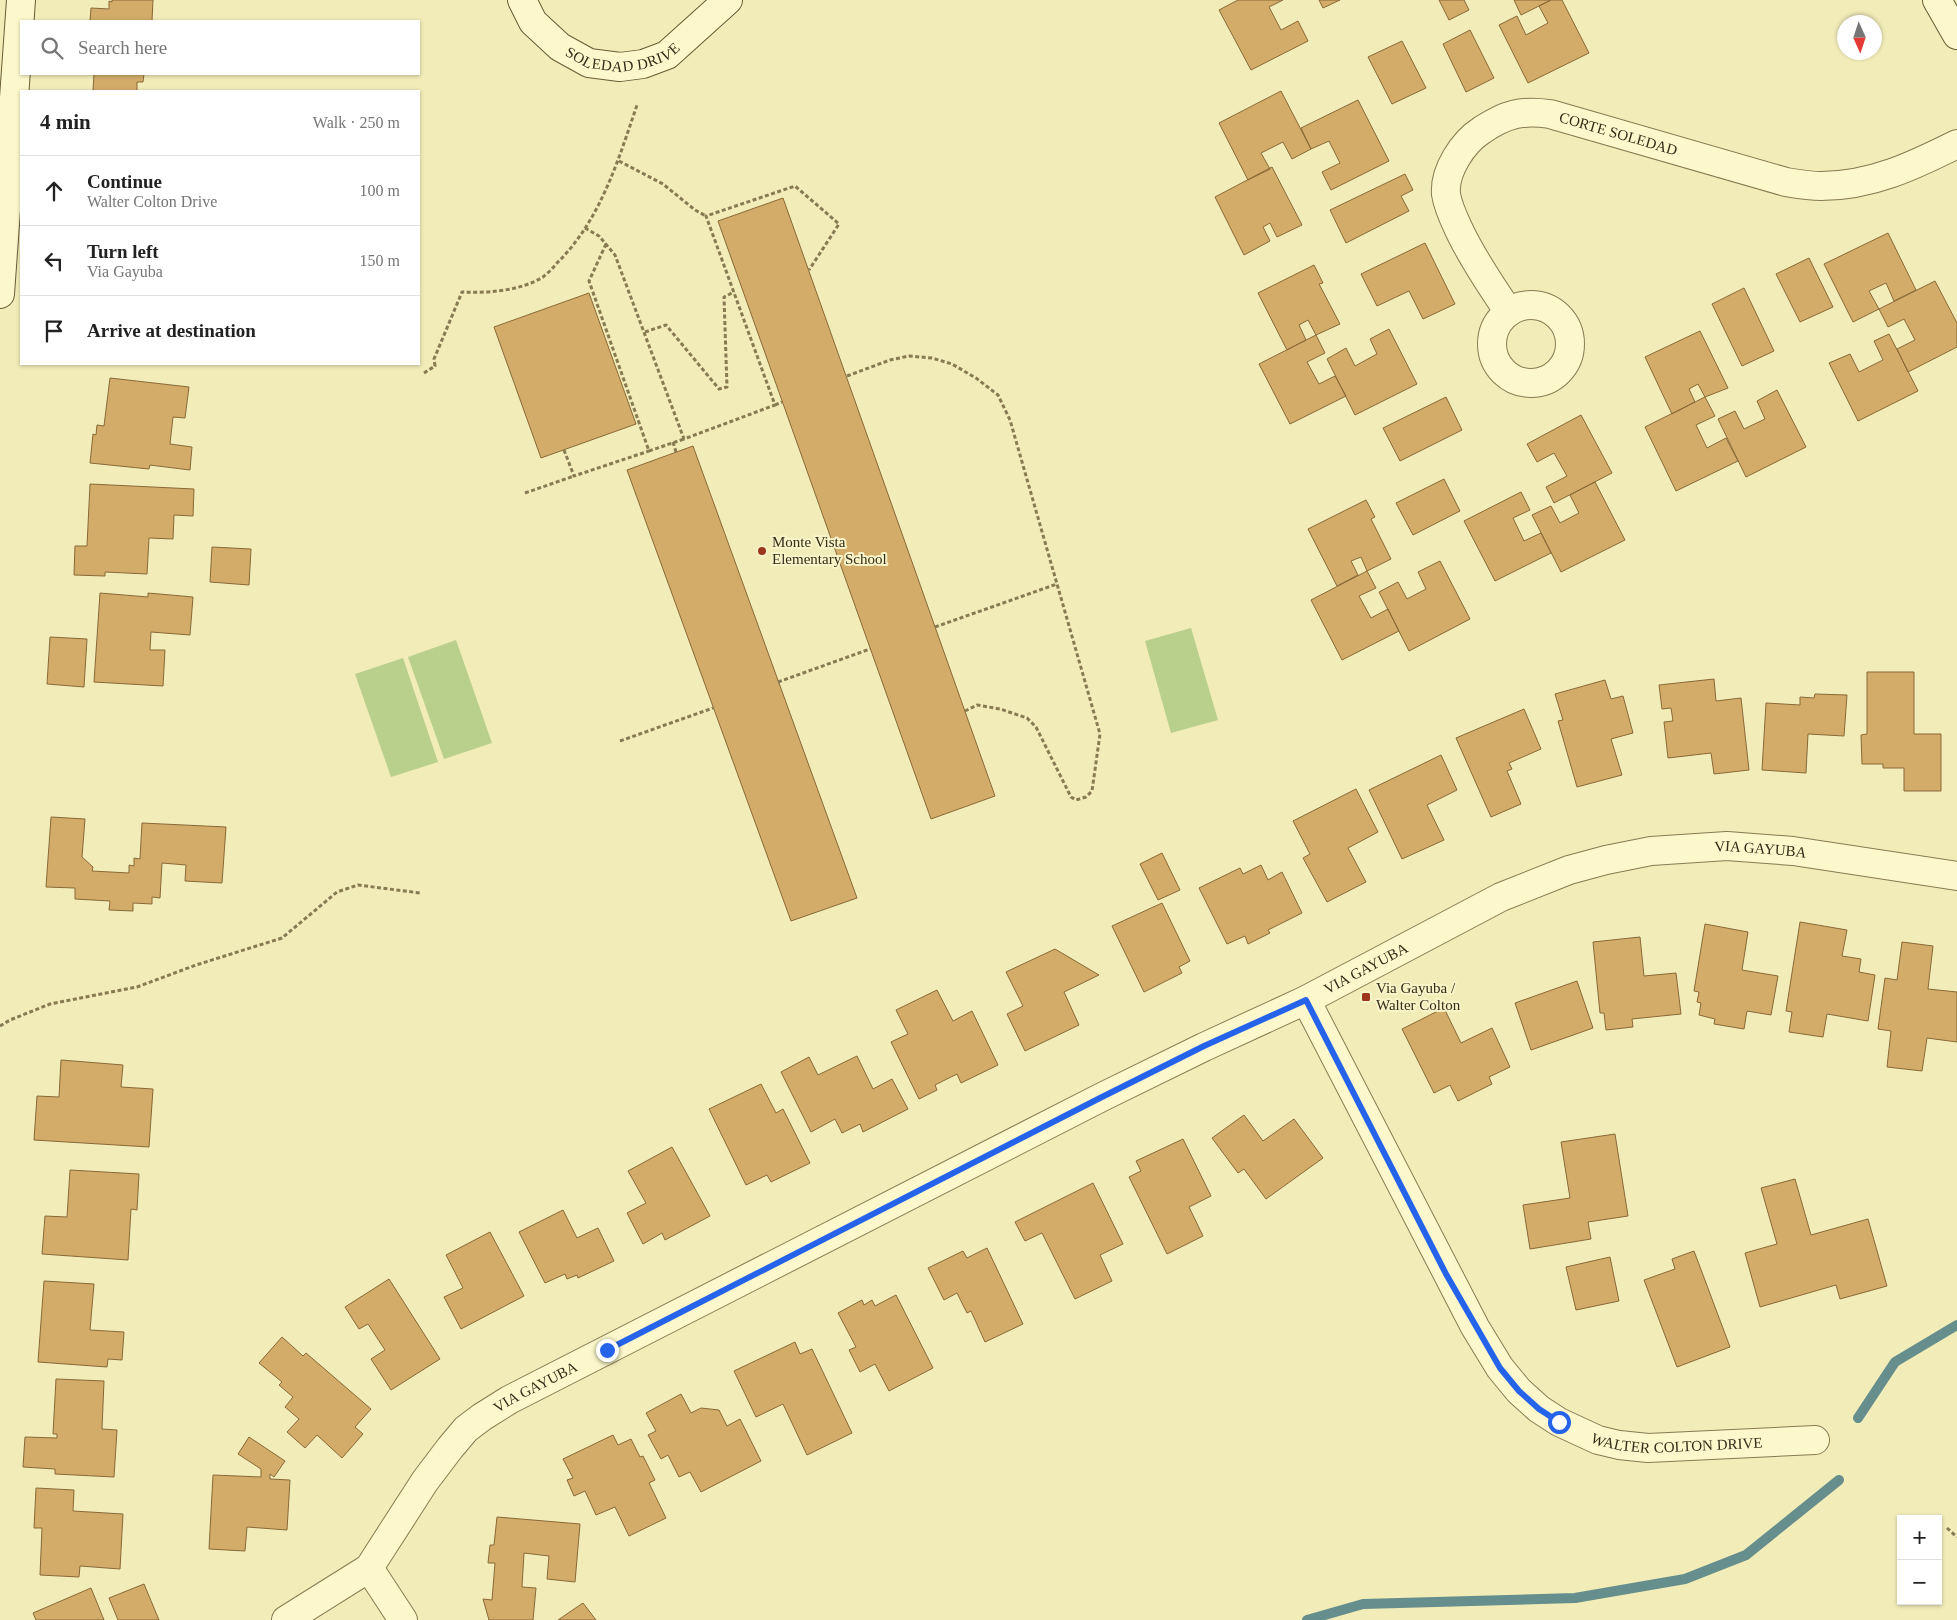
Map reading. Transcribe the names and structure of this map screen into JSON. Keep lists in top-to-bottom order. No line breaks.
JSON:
{"streets":{"street":["SOLEDAD DRIVE","CORTE SOLEDAD","VIA GAYUBA","WALTER COLTON DRIVE"]},"crossings":[["VIA GAYUBA","WALTER COLTON DRIVE"]],"places":{"other":["Monte Vista Elementary School"],"transit":["Via Gayuba / Walter Colton"]},"north":"bottom","page":{"search":"Search here","heading":["4 min","Walk · 250 m"],"list":[["Continue","Walter Colton Drive","100 m"],["Turn left","Via Gayuba","150 m"],"Arrive at destination"],"map_buttons":["+","−"]}}
